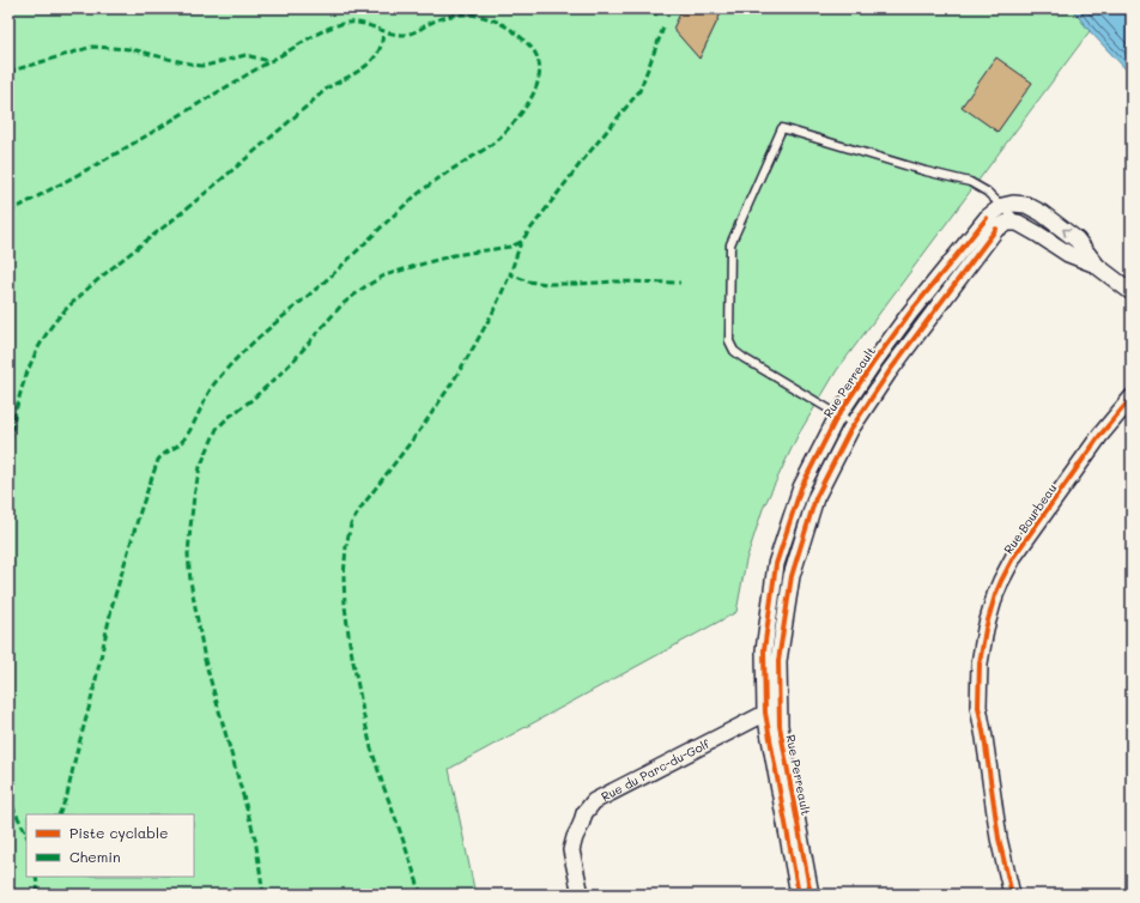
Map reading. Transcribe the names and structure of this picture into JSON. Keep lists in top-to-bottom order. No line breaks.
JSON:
{"streets":{"street":["Rue Perreault","Rue Bourbeau","Rue du Parc-du-Golf"]},"crossings":[["Rue Perreault","Rue du Parc-du-Golf"]],"legend":["Piste cyclable","Chemin"]}
